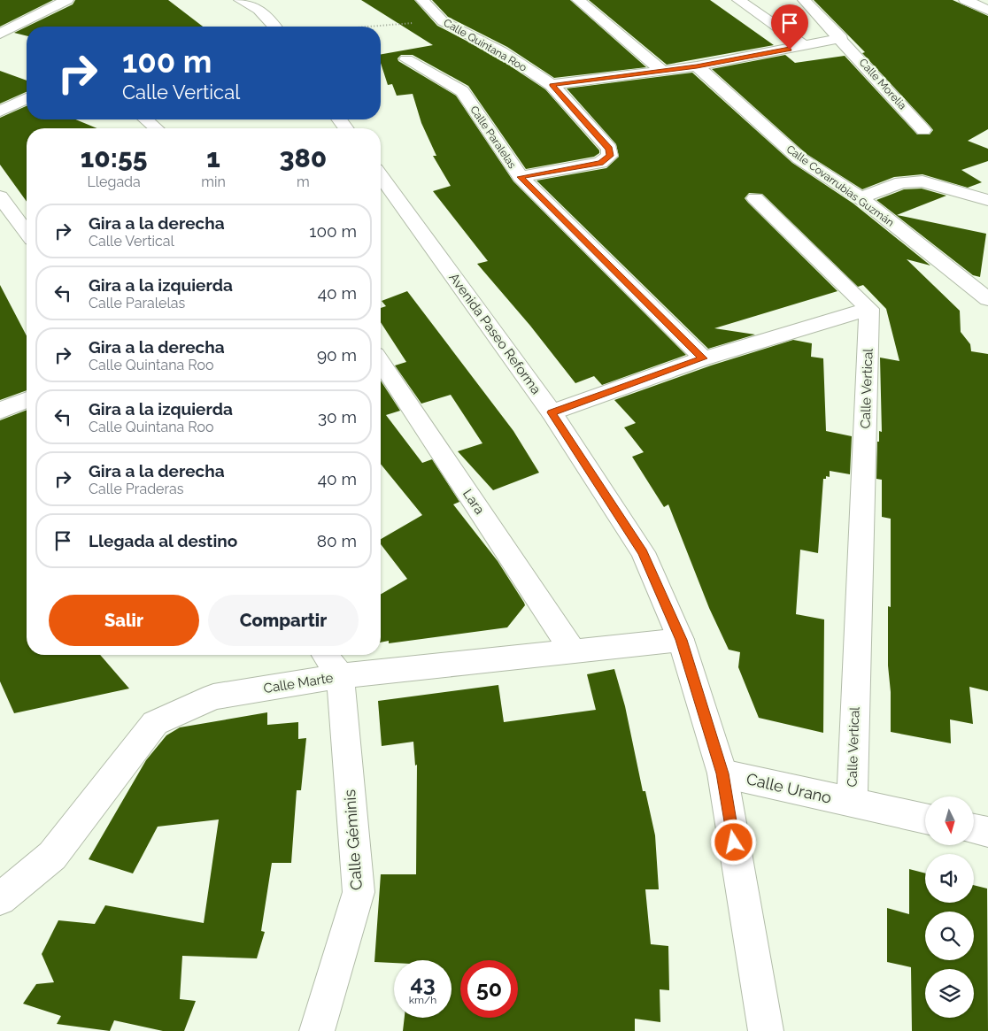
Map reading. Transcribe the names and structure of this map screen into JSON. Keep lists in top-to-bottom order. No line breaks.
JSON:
{"streets":{"street":["Calle Quintana Roo","Calle Morelia","Calle Paralelas","Calle Covarrubias Guzmán","Avenida Paseo Reforma","Calle Vertical","Lara","Calle Marte","Calle Urano","Calle Géminis"]},"crossings":[["Calle Quintana Roo","Calle Paralelas"],["Avenida Paseo Reforma","Calle Marte"],["Avenida Paseo Reforma","Calle Urano"],["Calle Vertical","Calle Urano"],["Lara","Calle Marte"],["Calle Marte","Calle Géminis"]],"north":"bottom","page":{"turn":["100 m","Calle Vertical"],"eta":["10:55","Llegada","1","min","380","m"],"list":[{"name":"Gira a la derecha","note":"Calle Vertical","value":"100 m"},{"name":"Gira a la izquierda","note":"Calle Paralelas","value":"40 m"},{"name":"Gira a la derecha","note":"Calle Quintana Roo","value":"90 m"},{"name":"Gira a la izquierda","note":"Calle Quintana Roo","value":"30 m"},{"name":"Gira a la derecha","note":"Calle Praderas","value":"40 m"},{"name":"Llegada al destino","value":"80 m"}],"buttons":["Salir","Compartir"],"speed":"43 km/h","limit":"50"}}
